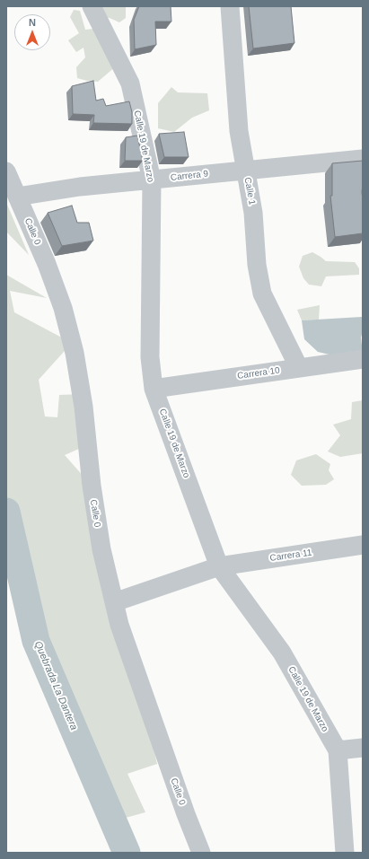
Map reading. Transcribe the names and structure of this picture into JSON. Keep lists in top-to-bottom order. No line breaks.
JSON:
{"streets":{"street":["Calle 19 de Marzo","Carrera 9","Calle 1","Calle 0","Carrera 10","Carrera 11"]},"crossings":[["Calle 19 de Marzo","Carrera 9"],["Calle 19 de Marzo","Carrera 10"],["Calle 19 de Marzo","Carrera 11"],["Carrera 9","Calle 1"],["Carrera 9","Calle 0"],["Calle 1","Carrera 10"],["Calle 0","Carrera 11"]],"water":["Quebrada La Dantera"],"north":"top"}
